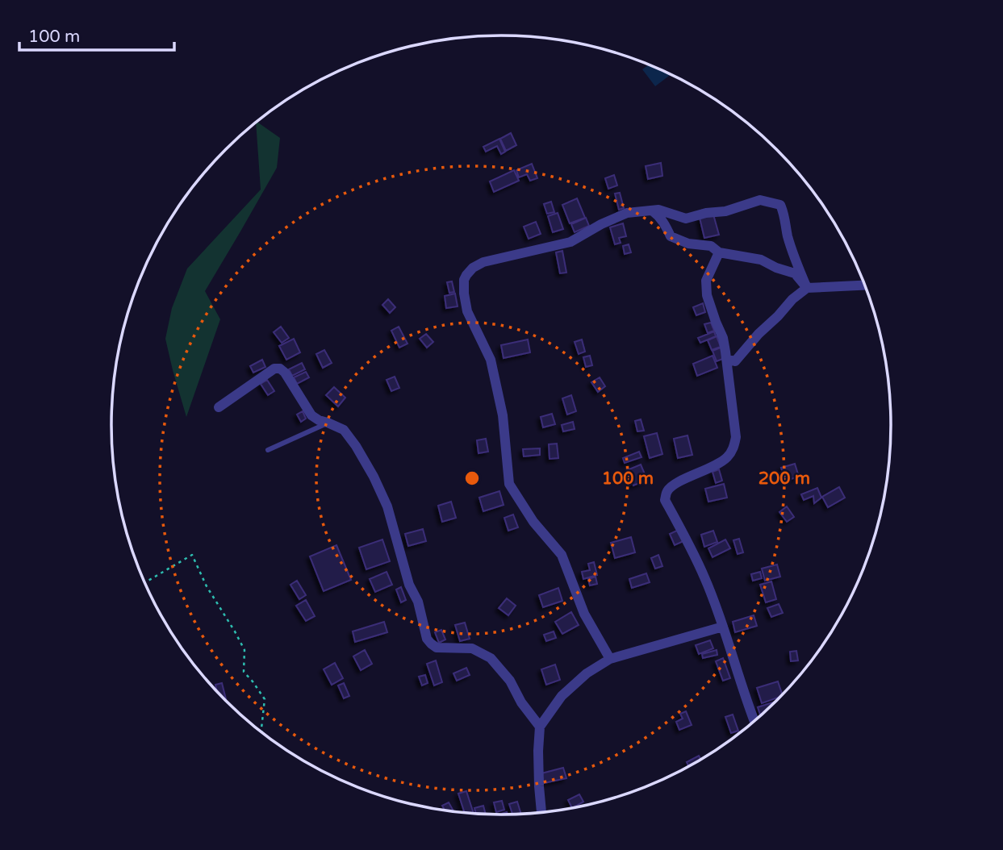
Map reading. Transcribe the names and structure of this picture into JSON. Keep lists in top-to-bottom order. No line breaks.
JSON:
{"scale_bar":"100 m","rings":["100 m","200 m"]}
